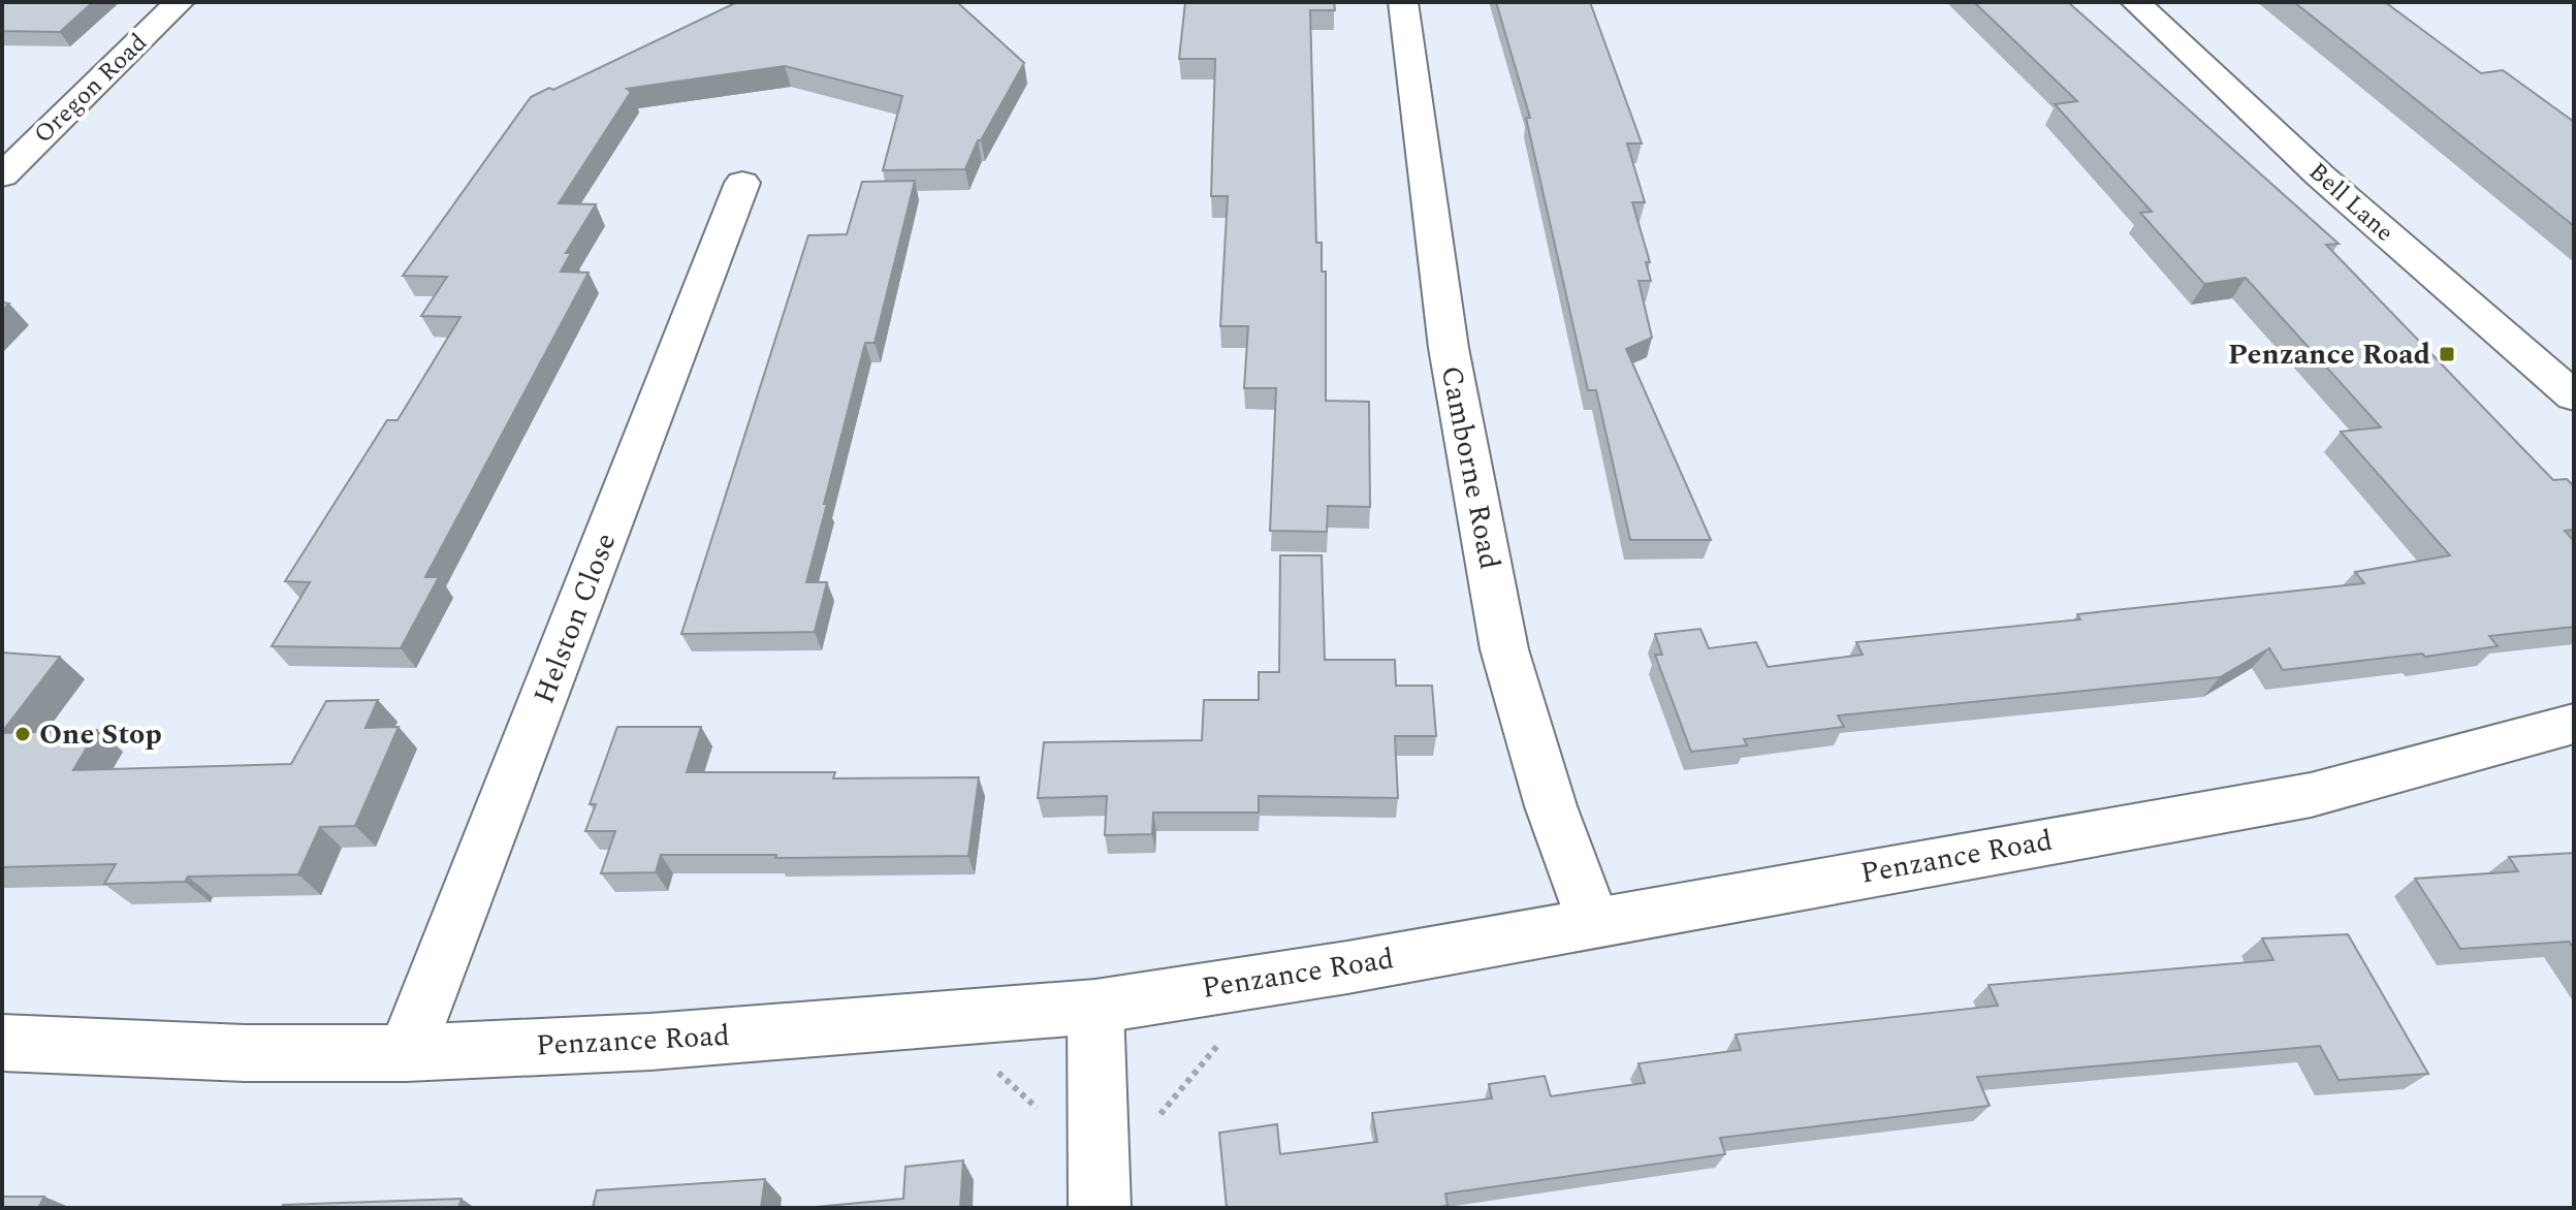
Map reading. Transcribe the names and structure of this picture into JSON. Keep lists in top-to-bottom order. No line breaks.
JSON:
{"streets":{"street":["Oregon Road","Bell Lane","Camborne Road","Helston Close","Penzance Road"]},"crossings":[["Camborne Road","Penzance Road"],["Helston Close","Penzance Road"]],"places":{"transit":["Penzance Road"],"other":["One Stop"]}}
